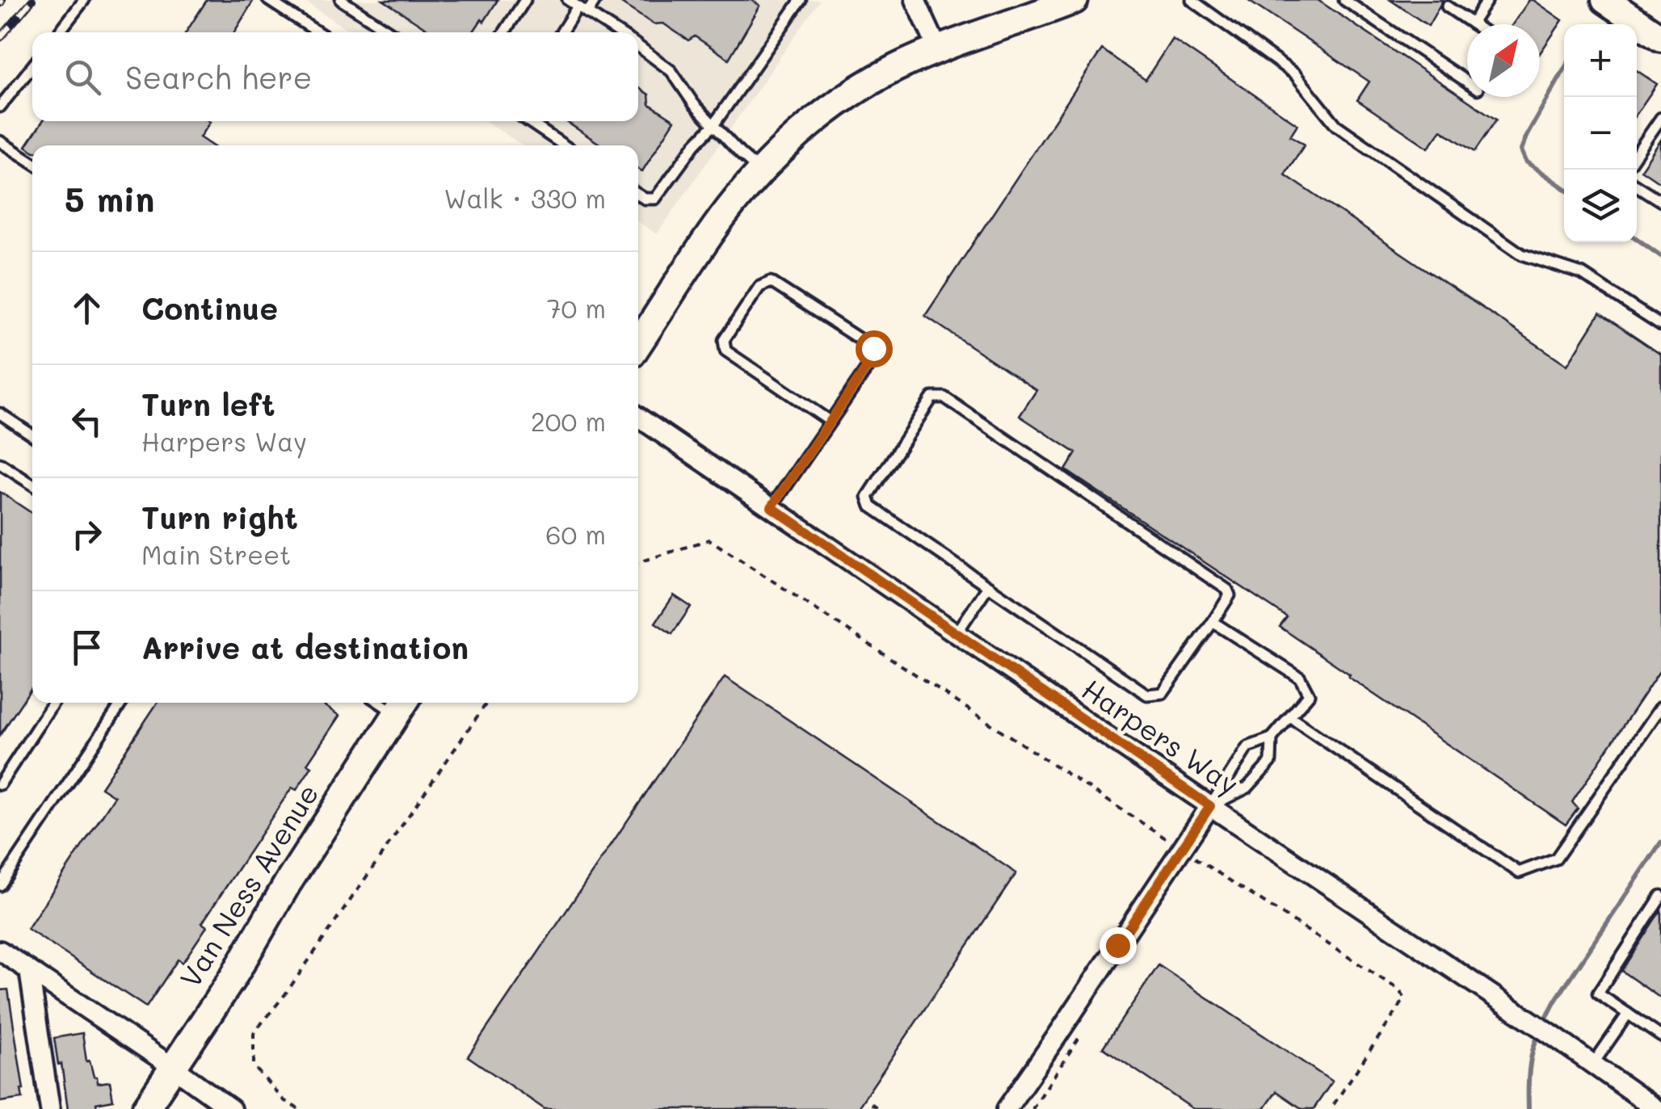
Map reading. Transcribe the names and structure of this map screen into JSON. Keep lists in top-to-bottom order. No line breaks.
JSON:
{"streets":{"main road":["Van Ness Avenue"],"street":["Harpers Way"]},"north":"top right","page":{"map_buttons":["+","−"],"search":"Search here","heading":["5 min","Walk · 330 m"],"list":[["Continue","70 m"],["Turn left","Harpers Way","200 m"],["Turn right","Main Street","60 m"],"Arrive at destination"]}}
